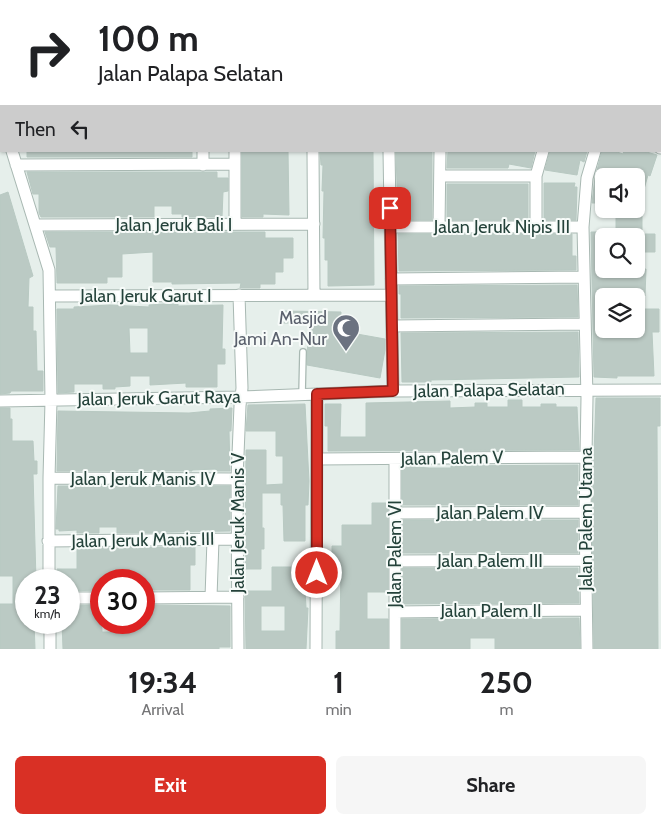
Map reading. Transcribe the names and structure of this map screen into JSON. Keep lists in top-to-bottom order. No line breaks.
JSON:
{"streets":{"street":["Jalan Jeruk Bali I","Jalan Jeruk Nipis III","Jalan Jeruk Garut I","Jalan Palapa Selatan","Jalan Jeruk Garut Raya","Jalan Palem V","Jalan Jeruk Manis IV","Jalan Palem IV","Jalan Palem Utama","Jalan Jeruk Manis V","Jalan Jeruk Manis III","Jalan Palem VI","Jalan Palem III","Jalan Palem II"]},"crossings":[["Jalan Jeruk Nipis III","Jalan Palem Utama"],["Jalan Jeruk Garut I","Jalan Jeruk Manis V"],["Jalan Palapa Selatan","Jalan Jeruk Garut Raya"],["Jalan Palapa Selatan","Jalan Palem Utama"],["Jalan Jeruk Garut Raya","Jalan Jeruk Manis V"],["Jalan Palem V","Jalan Palem Utama"],["Jalan Palem V","Jalan Palem VI"],["Jalan Jeruk Manis IV","Jalan Jeruk Manis V"],["Jalan Palem IV","Jalan Palem Utama"],["Jalan Palem IV","Jalan Palem VI"],["Jalan Palem Utama","Jalan Palem III"],["Jalan Palem Utama","Jalan Palem II"],["Jalan Jeruk Manis V","Jalan Jeruk Manis III"],["Jalan Palem VI","Jalan Palem III"],["Jalan Palem VI","Jalan Palem II"]],"places":{"mosque":["Masjid Jami An-Nur"]},"page":{"turn":["100 m","Jalan Palapa Selatan"],"then":"Then","speed":"23 km/h","limit":"30","eta":["19:34","Arrival","1","min","250","m"],"buttons":["Exit","Share"]}}
